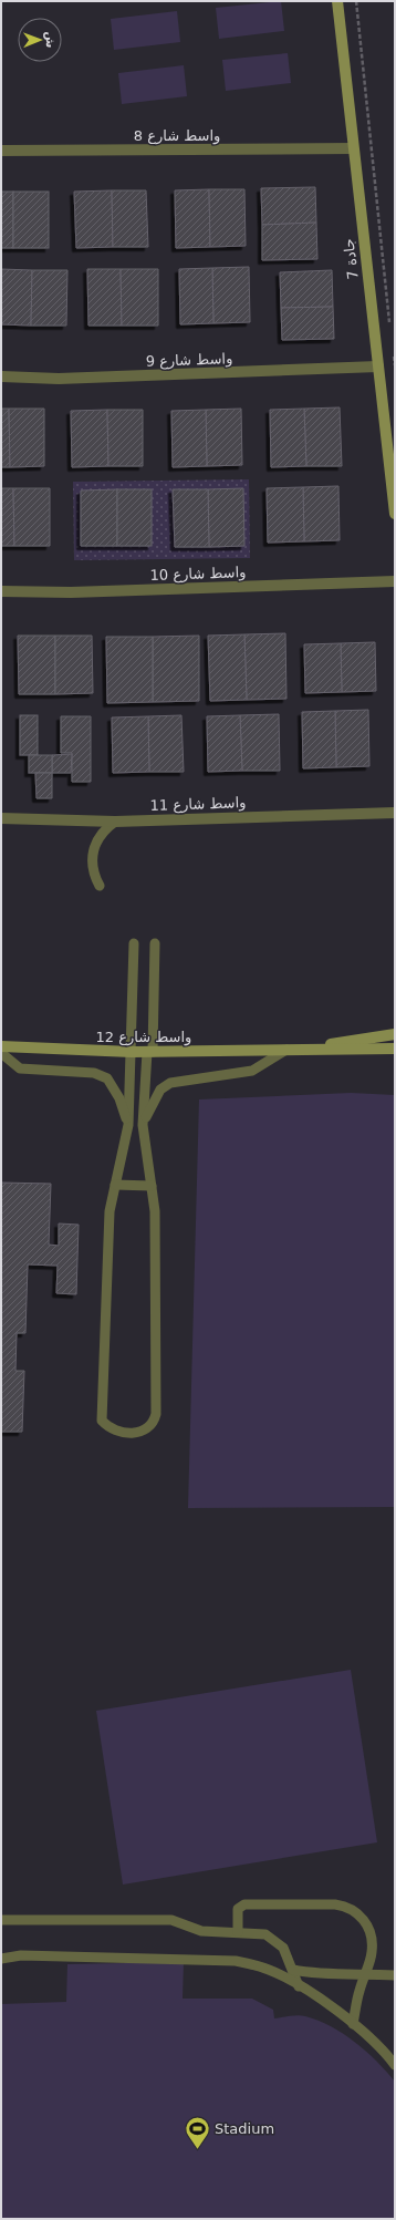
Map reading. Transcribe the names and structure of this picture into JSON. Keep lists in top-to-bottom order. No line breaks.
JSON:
{"streets":{"main road":["جادة 7","واسط شارع 12"],"street":["واسط شارع 8","واسط شارع 9","واسط شارع 10","واسط شارع 11"]},"crossings":[["واسط شارع 8","جادة 7"],["جادة 7","واسط شارع 9"]],"places":{"sports":["Stadium"]},"north":"right"}
